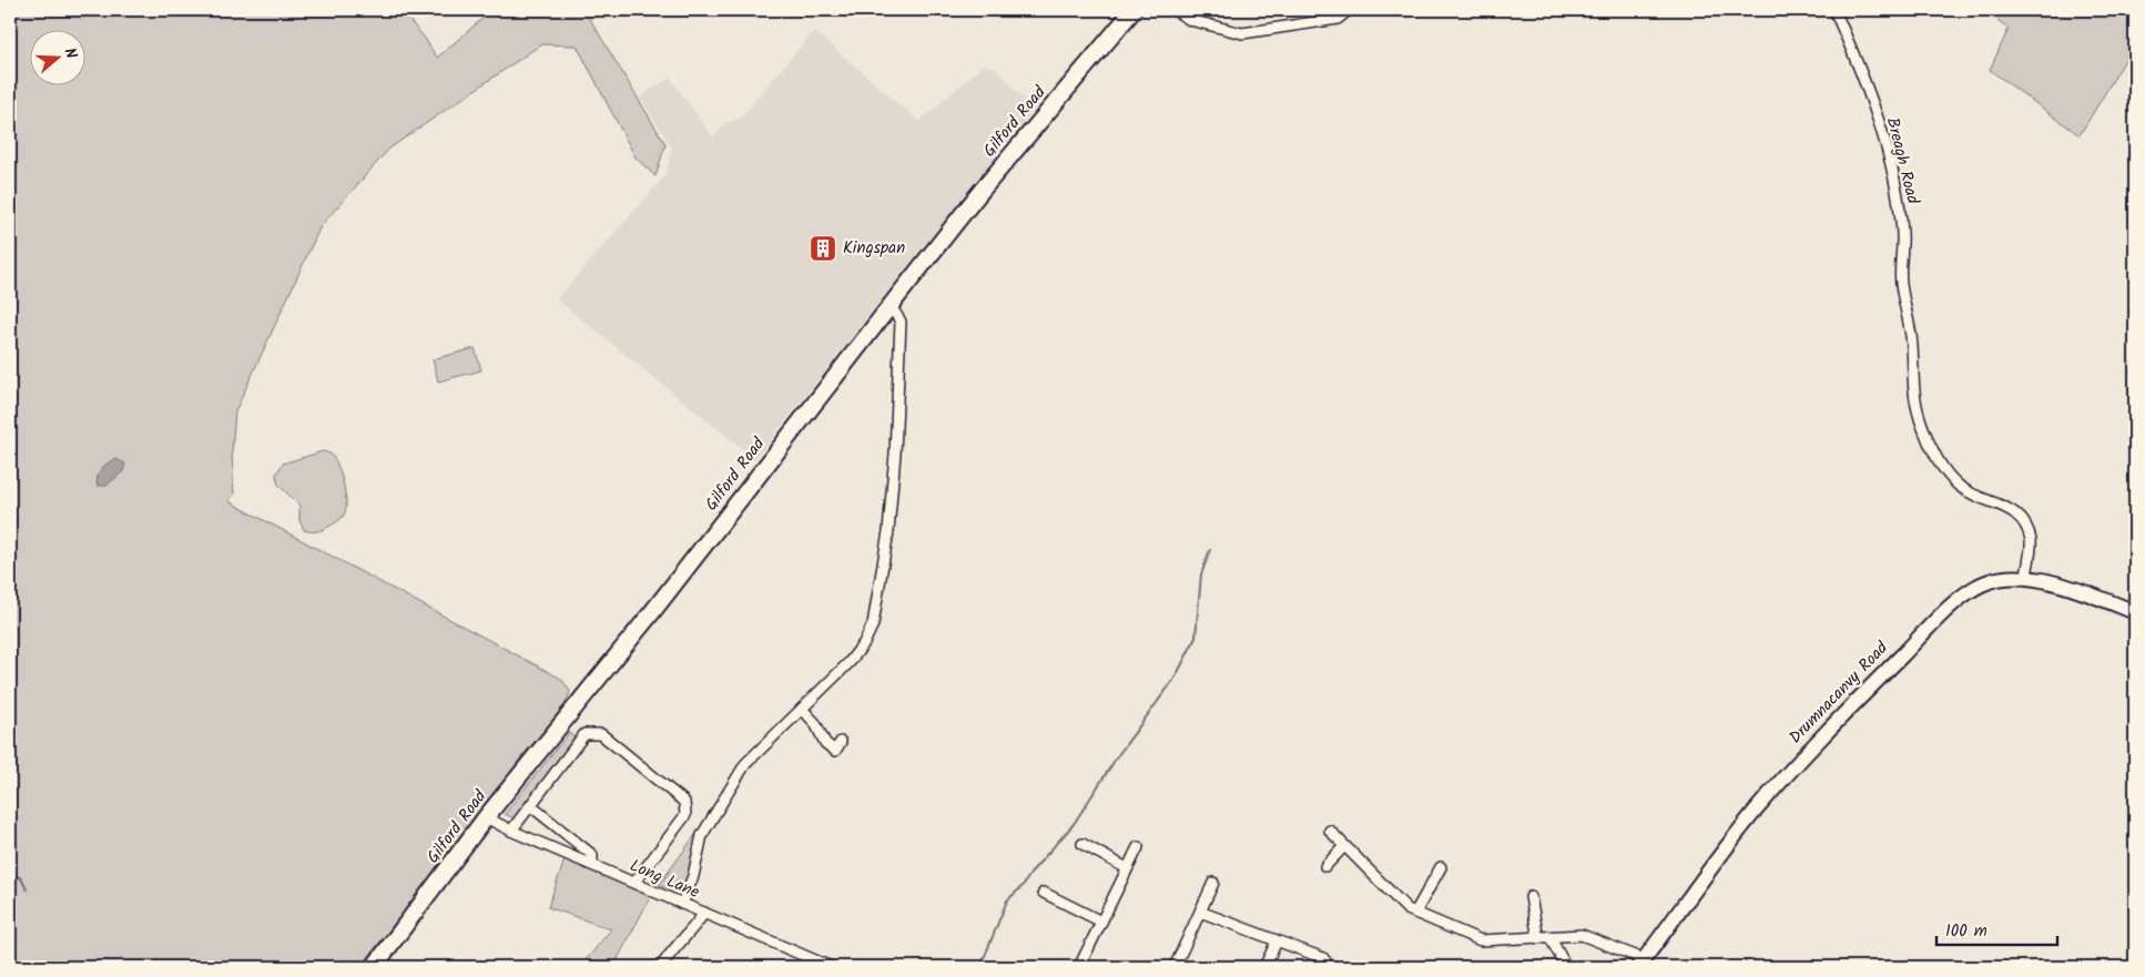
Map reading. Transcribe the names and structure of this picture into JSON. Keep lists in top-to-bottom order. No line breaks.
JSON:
{"streets":{"main road":["Gilford Road","Drumnacanvy Road"],"street":["Breagh Road","Long Lane"]},"crossings":[["Gilford Road","Long Lane"],["Breagh Road","Drumnacanvy Road"]],"places":{"building":["Kingspan"]},"scale_bar":"100 m","north":"right"}
